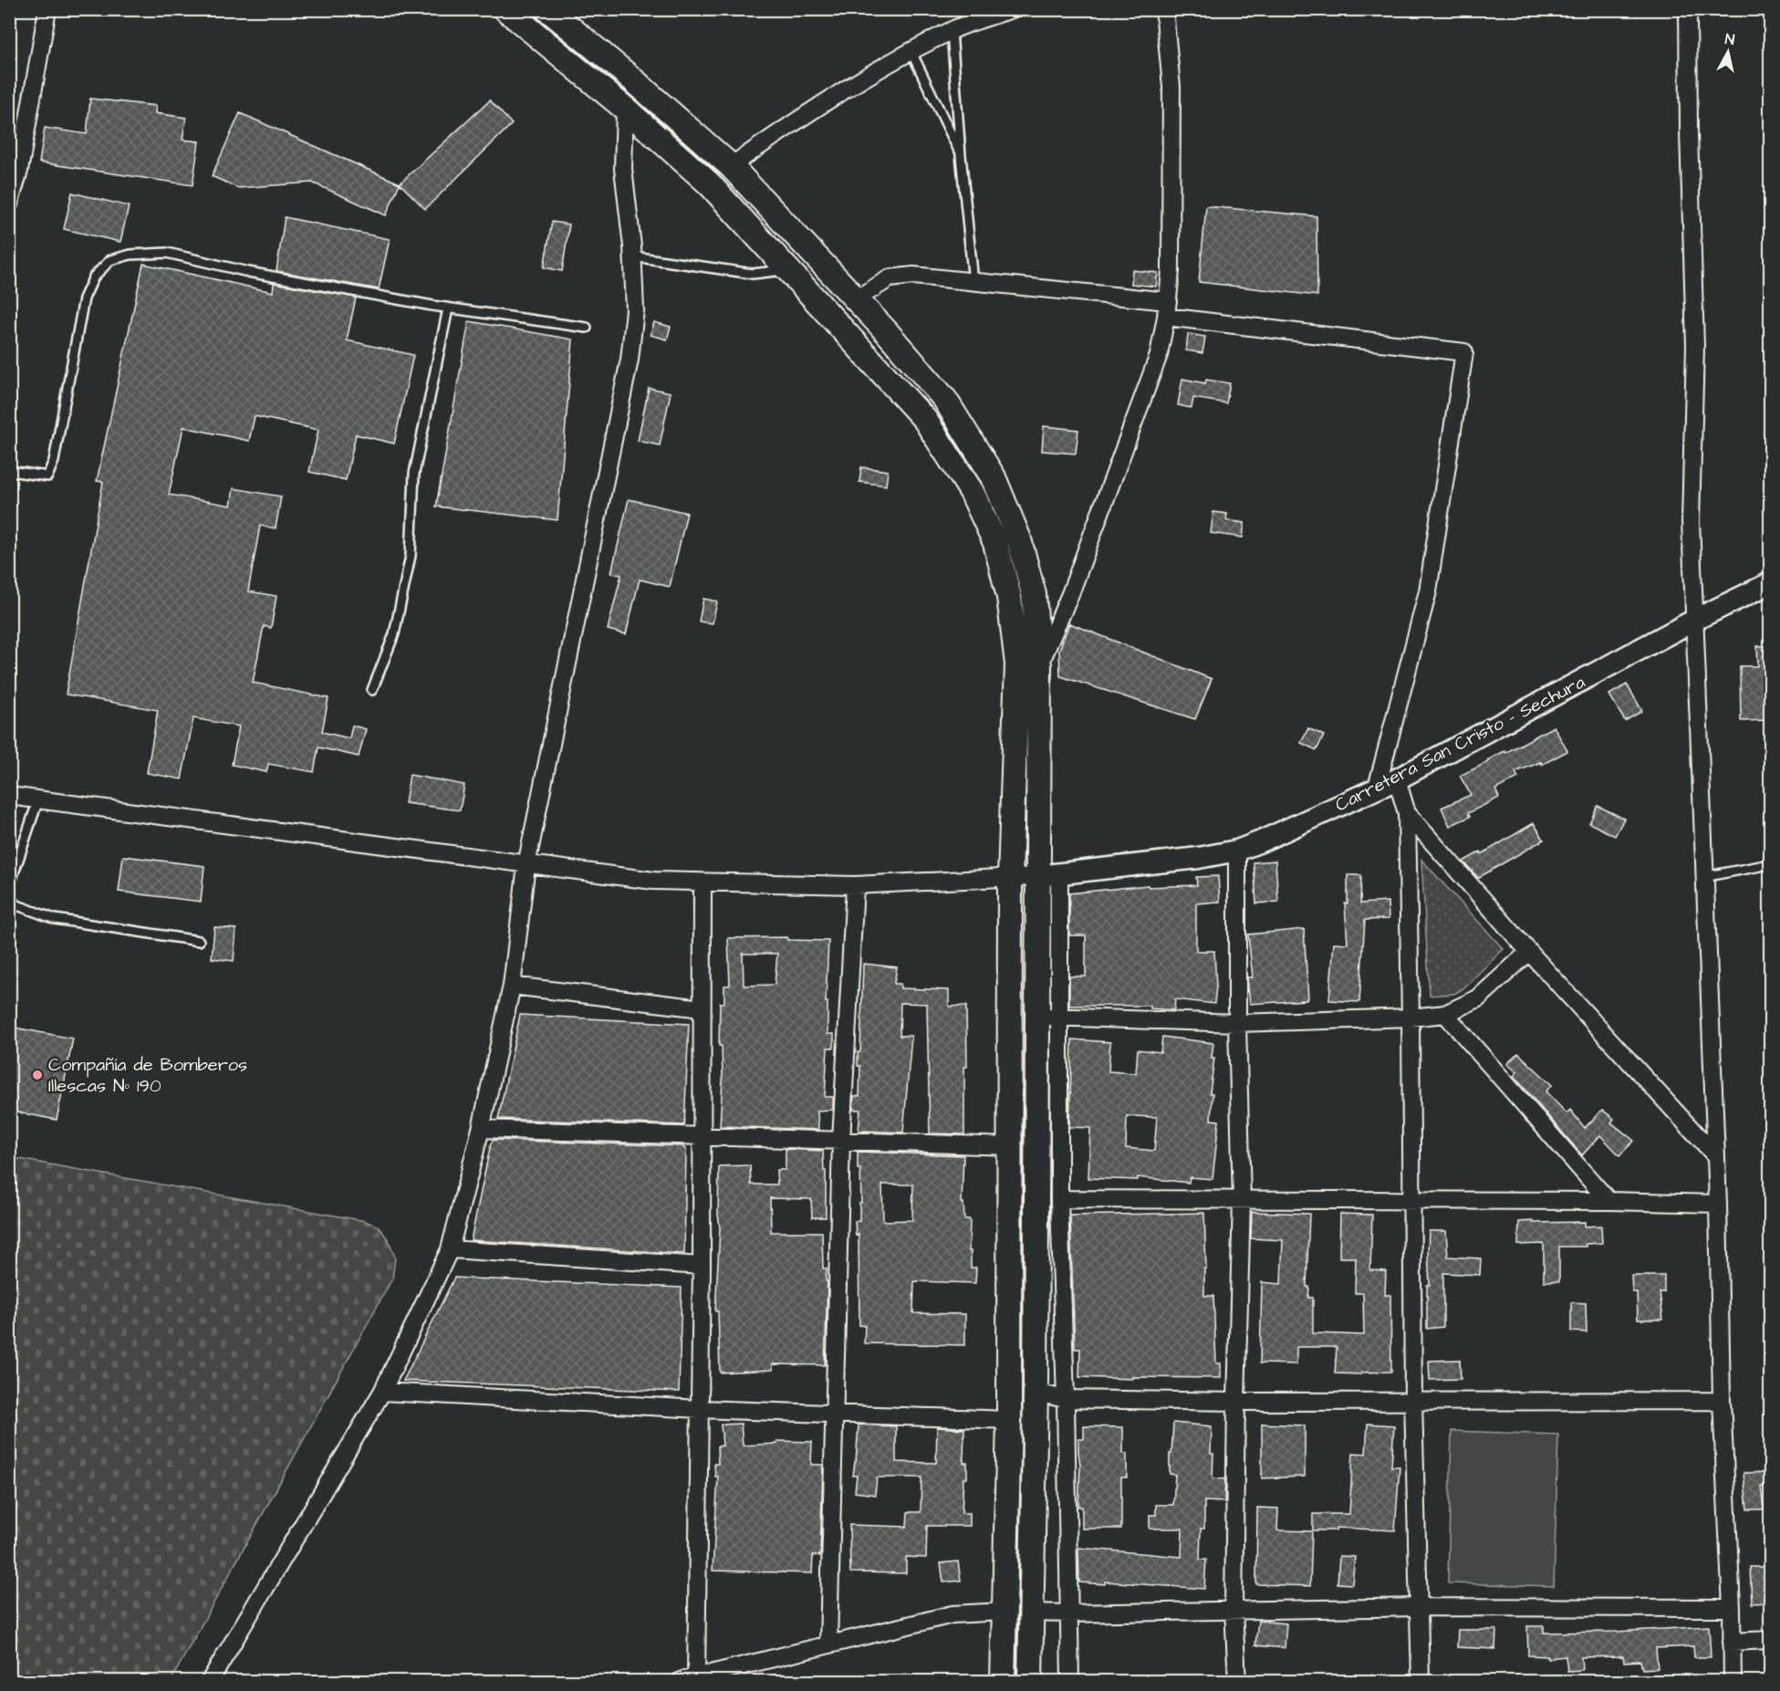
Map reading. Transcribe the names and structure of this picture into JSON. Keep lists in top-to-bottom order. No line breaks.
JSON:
{"streets":{"street":["Carretera San Cristo - Sechura"]},"places":["Compañía de Bomberos Illescas Nº 190"],"north":"top"}
